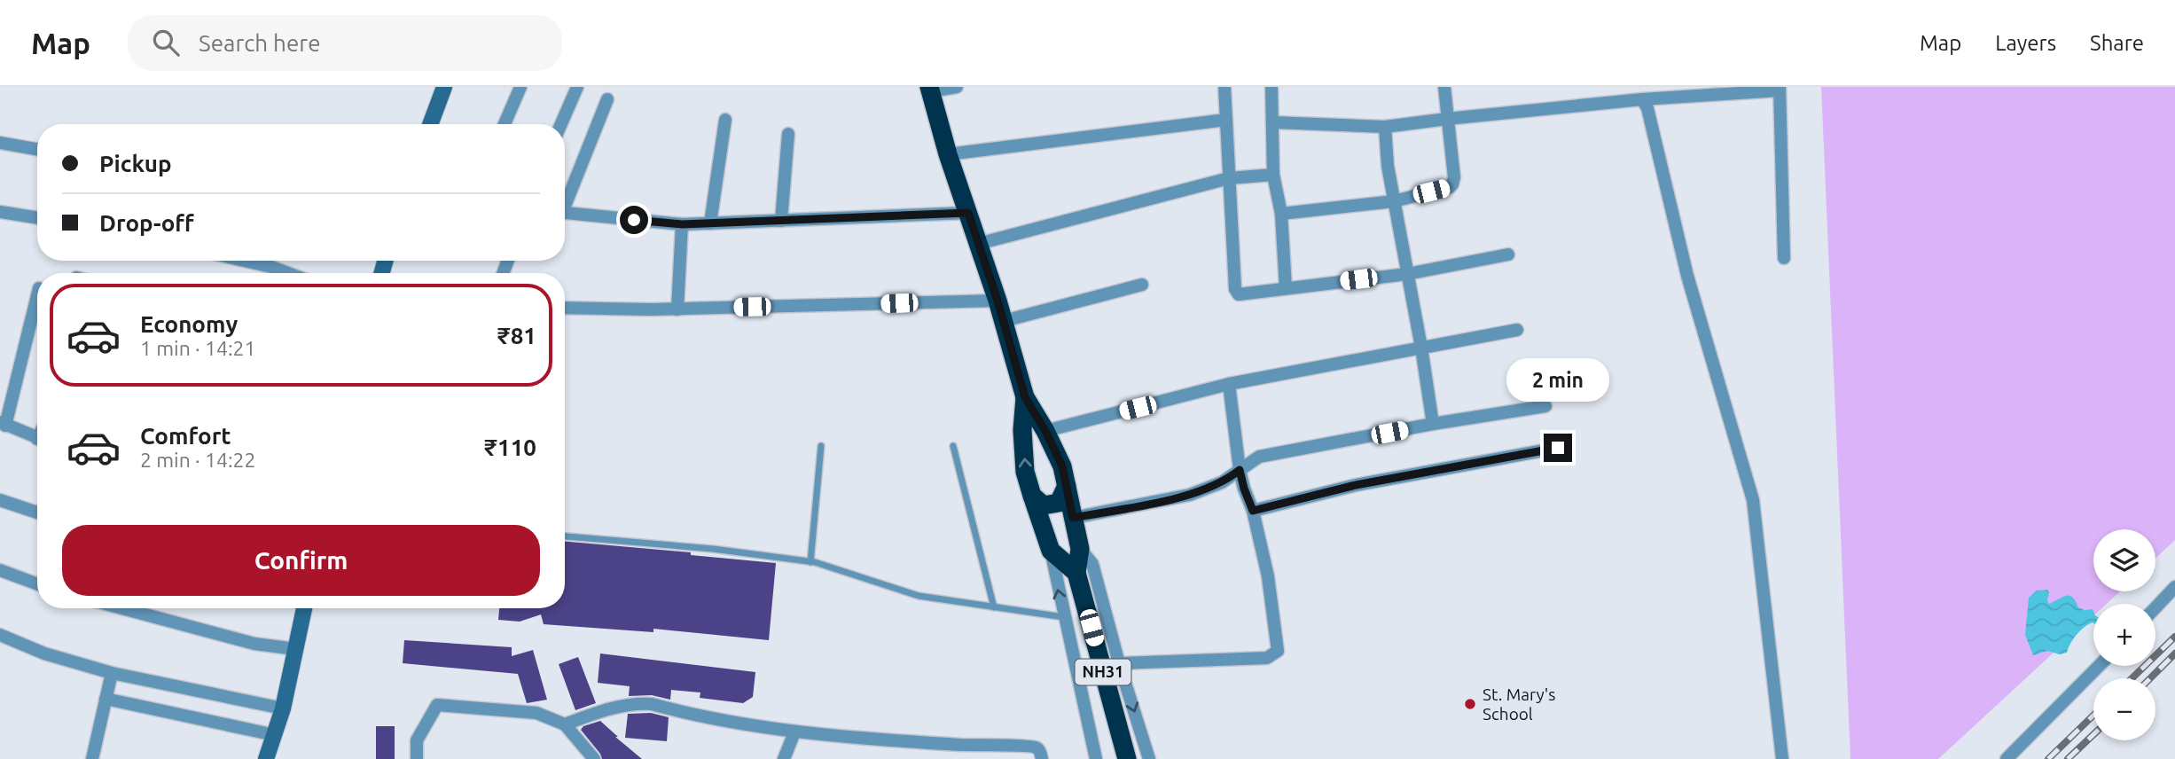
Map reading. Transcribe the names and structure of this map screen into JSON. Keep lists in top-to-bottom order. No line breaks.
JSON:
{"streets":{"highway":["NH31"]},"places":["St. Mary's School"],"page":{"header":"Map","search":"Search here","nav":["Map","Layers","Share"],"banner":["Pickup","Drop-off"],"list":[{"name":"Economy","note":"1 min · 14:21","value":"₹81"},{"name":"Comfort","note":"2 min · 14:22","value":"₹110"}],"bubble":"2 min","buttons":"Confirm","map_buttons":["+","−"]}}
